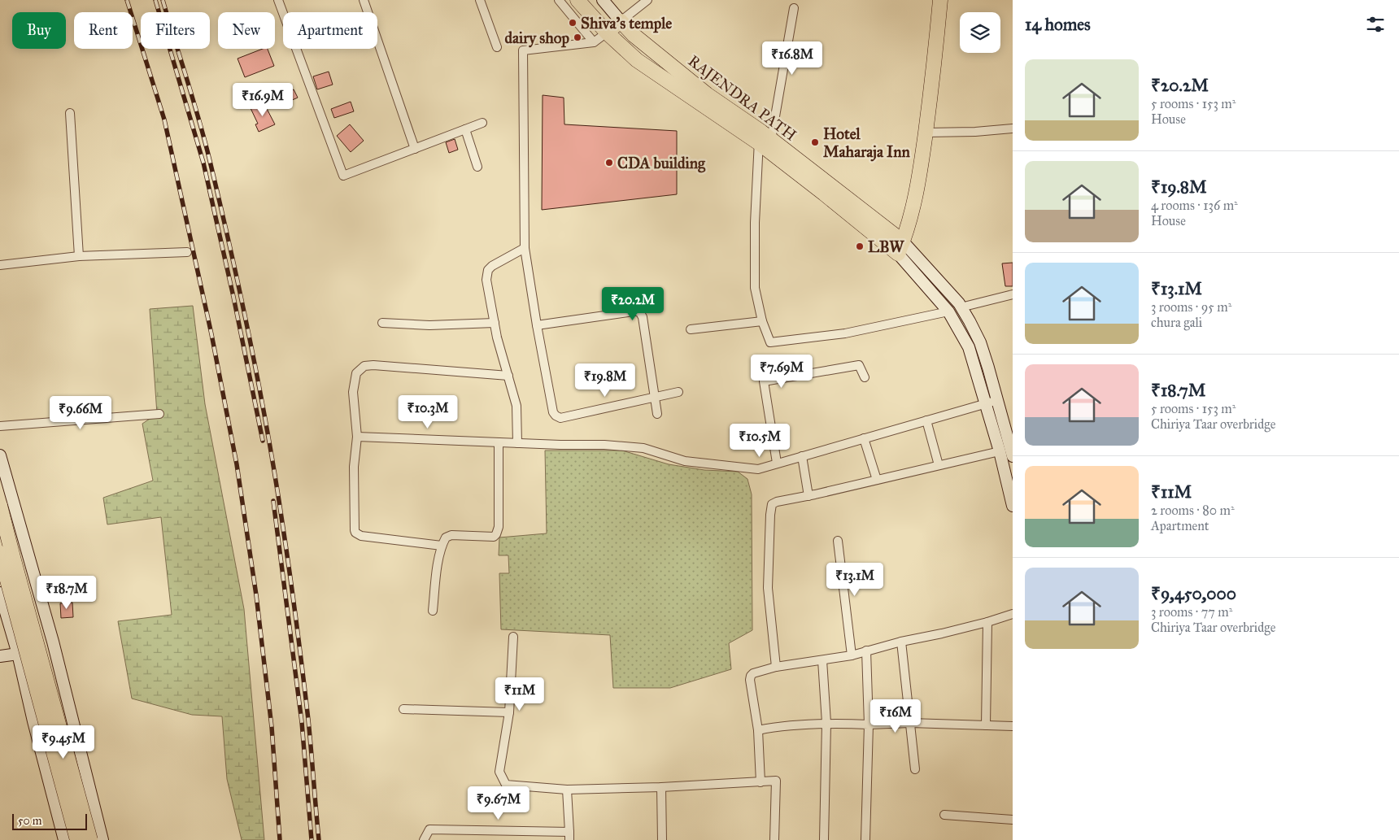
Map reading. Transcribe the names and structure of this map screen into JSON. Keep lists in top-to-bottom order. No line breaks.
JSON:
{"streets":{"highway":["RAJENDRA PATH"]},"places":["Shiva's temple","dairy shop","Hotel Maharaja Inn","CDA building","LBW"],"scale_bar":"50 m","page":{"heading":"14 homes","chip":["Buy","Rent","Filters","New","Apartment"],"price":["₹16.8M","₹16.9M","₹20.2M","₹7.69M","₹19.8M","₹10.3M","₹9.66M","₹10.5M","₹13.1M","₹18.7M","₹11M","₹16M","₹9.45M","₹9.67M"],"list":[{"name":"₹20.2M","note":"5 rooms · 153 m² · House"},{"name":"₹19.8M","note":"4 rooms · 136 m² · House"},{"name":"₹13.1M","note":"3 rooms · 95 m² · chura gali"},{"name":"₹18.7M","note":"5 rooms · 153 m² · Chiriya Taar overbridge"},{"name":"₹11M","note":"2 rooms · 80 m² · Apartment"},{"name":"₹9,450,000","note":"3 rooms · 77 m² · Chiriya Taar overbridge"}],"scale":"50 m"}}
